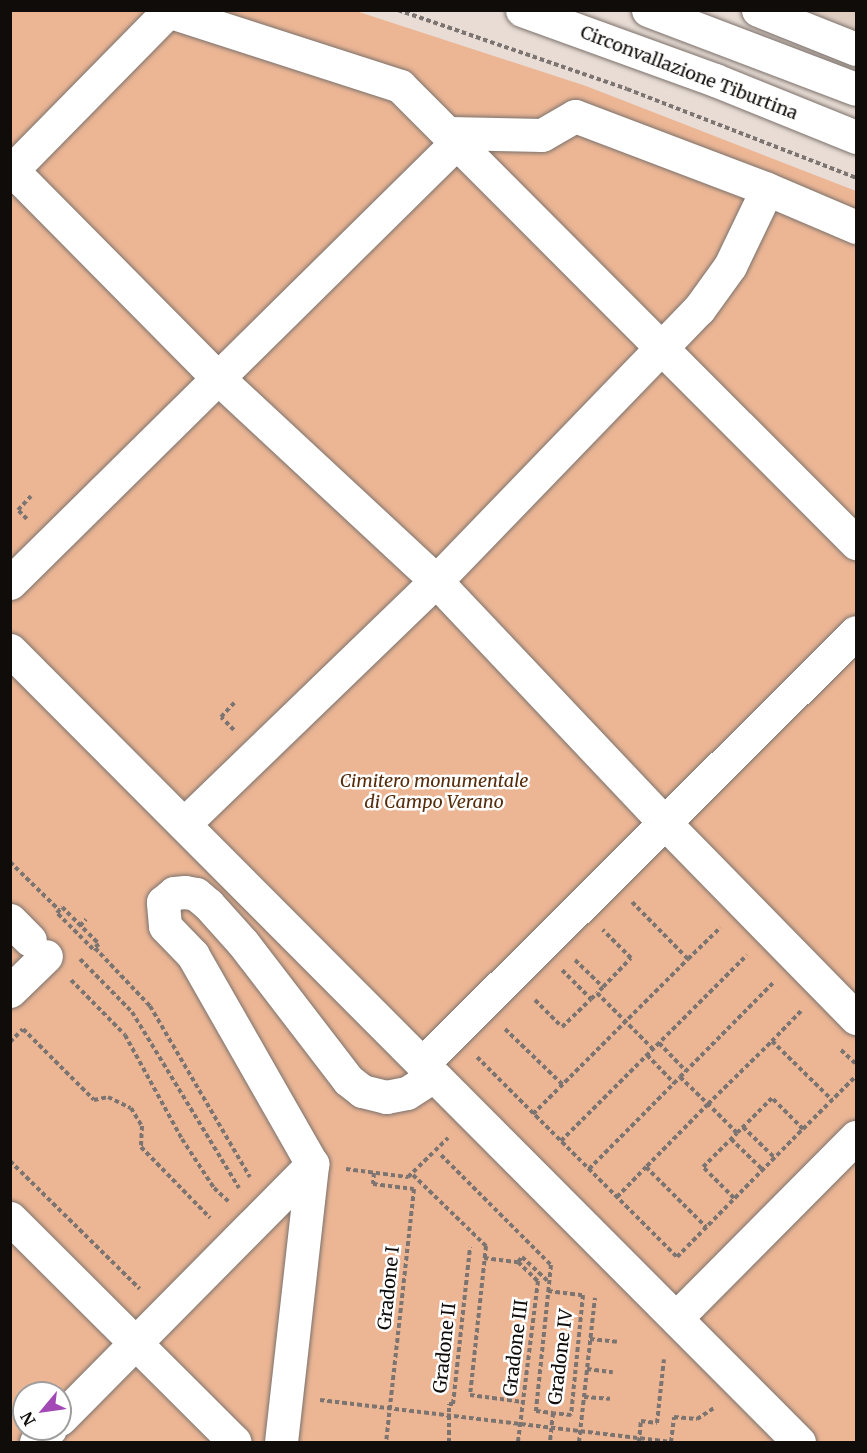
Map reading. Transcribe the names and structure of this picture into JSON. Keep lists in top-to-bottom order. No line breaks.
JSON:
{"streets":{"main road":["Circonvallazione Tiburtina"],"path":["Gradone I","Gradone II","Gradone III","Gradone IV"]},"parks":["Cimitero monumentale di Campo Verano"],"north":"bottom left"}
